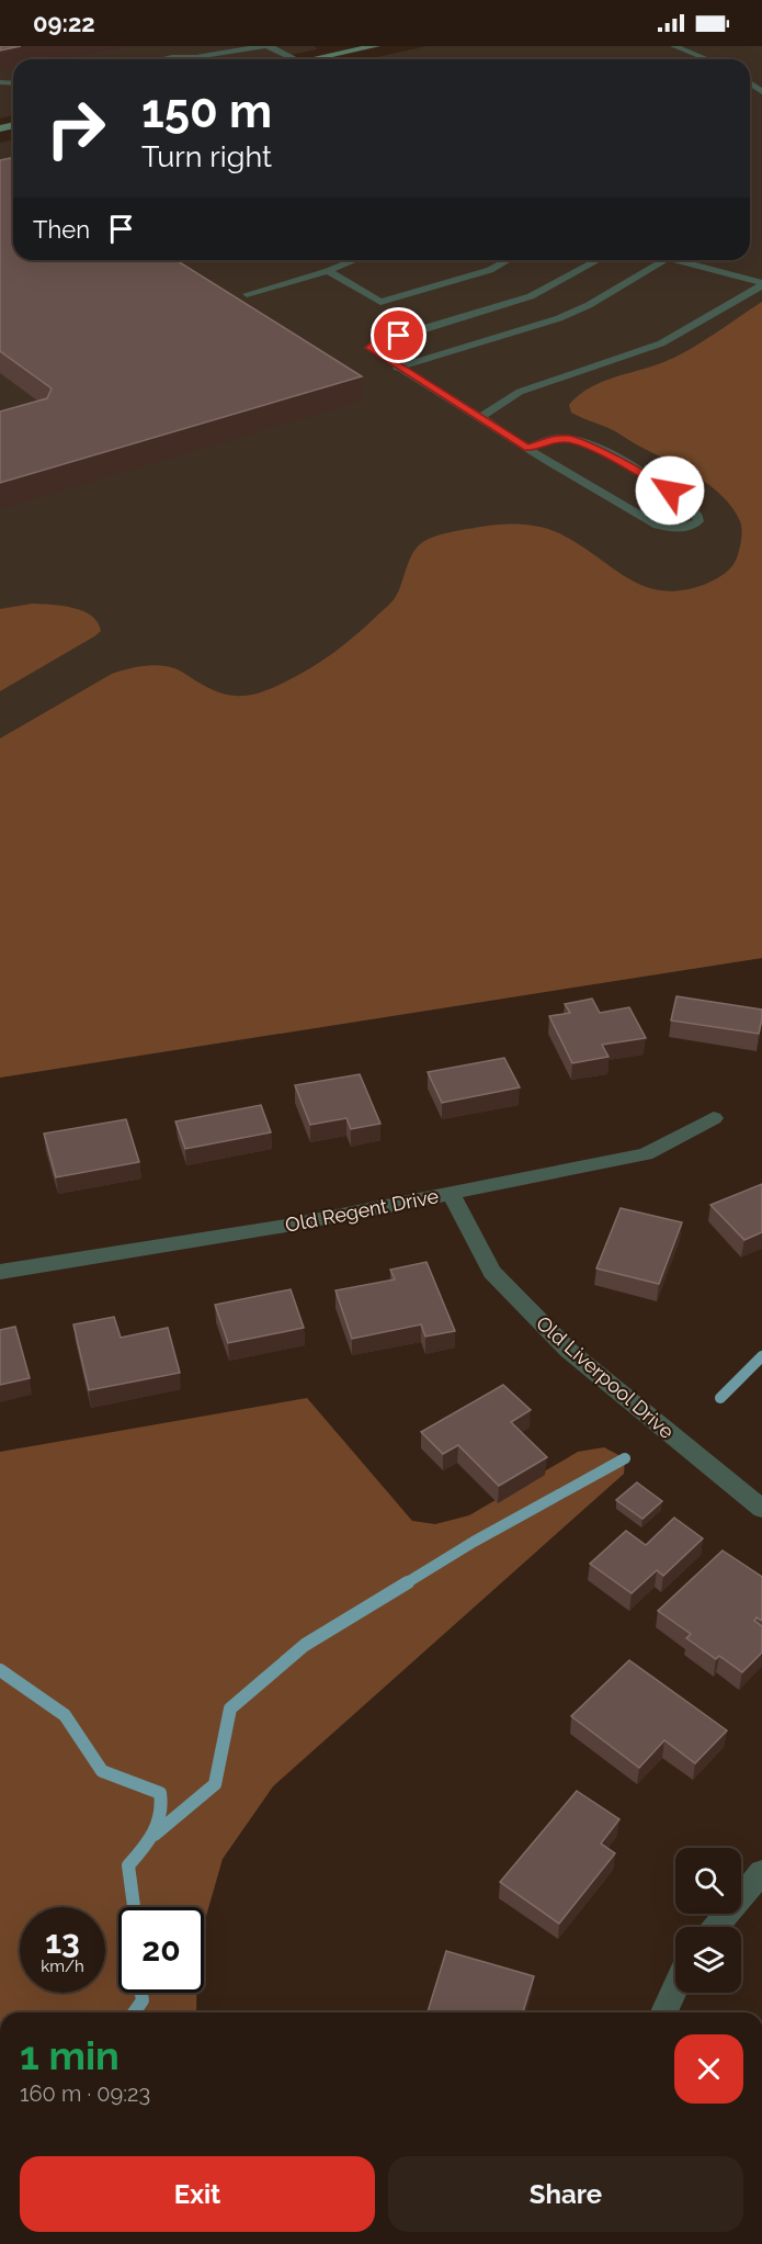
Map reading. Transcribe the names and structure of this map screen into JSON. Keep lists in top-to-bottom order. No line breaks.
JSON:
{"streets":{"street":["Old Regent Drive","Old Liverpool Drive"]},"crossings":[["Old Regent Drive","Old Liverpool Drive"]],"page":{"status":"09:22","turn":["150 m","Turn right"],"then":"Then","speed":"13 km/h","limit":"20","heading":["1 min","160 m · 09:23"],"buttons":["Exit","Share"]}}
